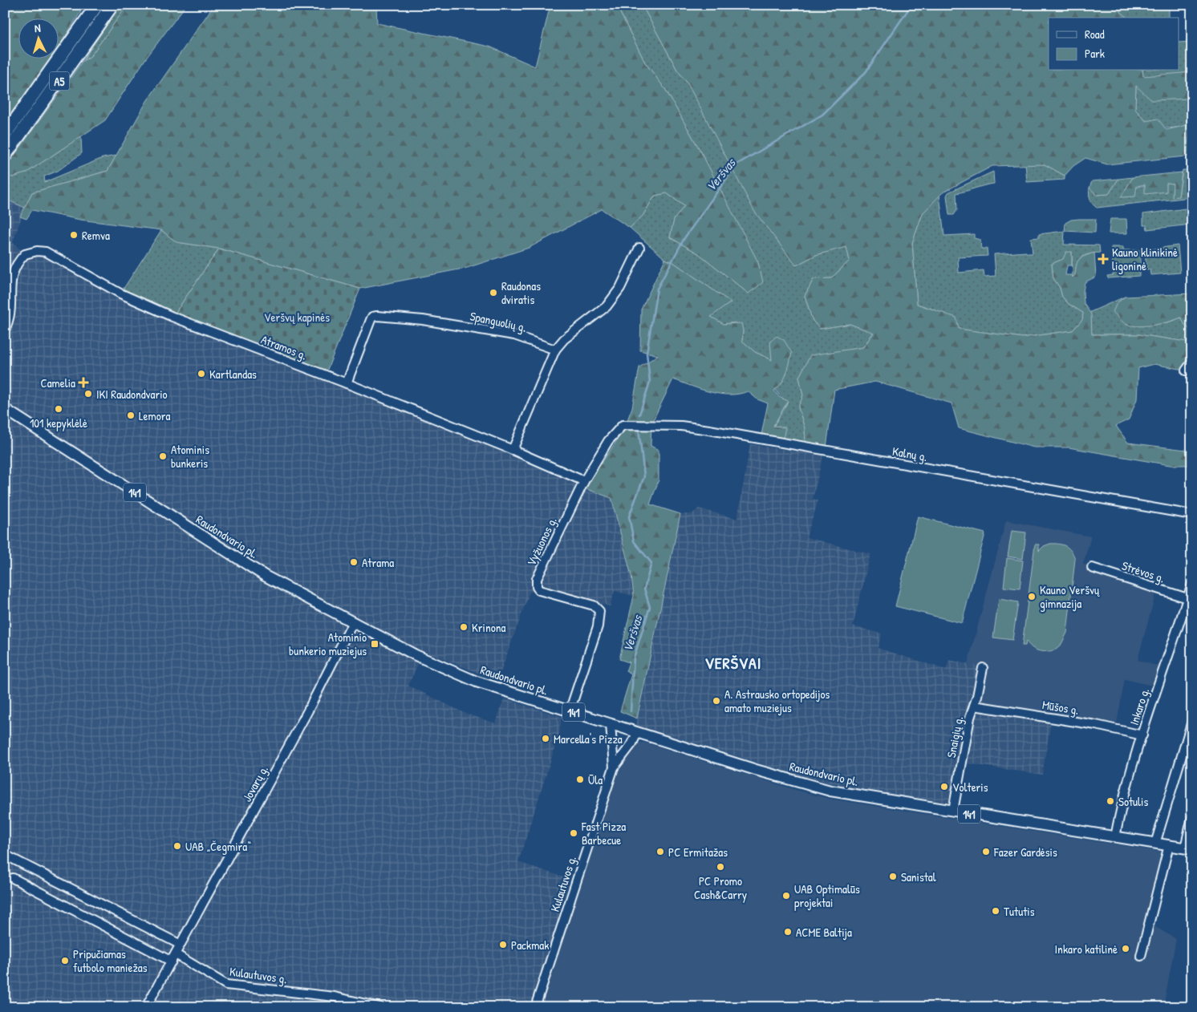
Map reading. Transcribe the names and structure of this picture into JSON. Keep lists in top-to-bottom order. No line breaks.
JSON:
{"streets":{"highway":["A5"],"main road":["141","Raudondvario pl."],"street":["Spanguolių g.","Atramos g.","Kalnų g.","Vyžuonos g.","Strėvos g.","Inkaro g.","Mūšos g.","Snaigių g.","Jovarų g.","Kulautuvos g."]},"crossings":[["Spanguolių g.","Atramos g."],["Atramos g.","Kalnų g."],["Atramos g.","Vyžuonos g."],["Kalnų g.","Vyžuonos g."],["Raudondvario pl.","Vyžuonos g."],["Raudondvario pl.","Inkaro g."],["Raudondvario pl.","Snaigių g."],["Raudondvario pl.","Jovarų g."],["Raudondvario pl.","Kulautuvos g."],["Strėvos g.","Inkaro g."],["Inkaro g.","Mūšos g."],["Mūšos g.","Snaigių g."],["Jovarų g.","Kulautuvos g."]],"districts":["VERŠVAI"],"water":["Veršvas"],"parks":["Veršvų kapinės"],"places":{"other":["Remva","Raudonas dviratis","Kartlandas","IKI Raudondvario","101 kepyklėlė","Lemora","Atominis bunkeris","Atrama","Kauno Veršvų gimnazija","Krinona","A. Astrausko ortopedijos amato muziejus","Marcella's Pizza","Ūla","Volteris","Sotulis","Fast Pizza Barbecue","UAB „Čegmira“","PC Ermitažas","Fazer Gardėsis","PC Promo Cash&Carry","Sanistal","UAB Optimalūs projektai","Tututis","ACME Baltija","Packmak","Inkaro katilinė","Pripučiamas futbolo maniežas"],"health":["Kauno klinikinė ligoninė","Camelia"],"transit":["Atominio bunkerio muziejus"]},"legend":["Road","Park"],"north":"top"}
